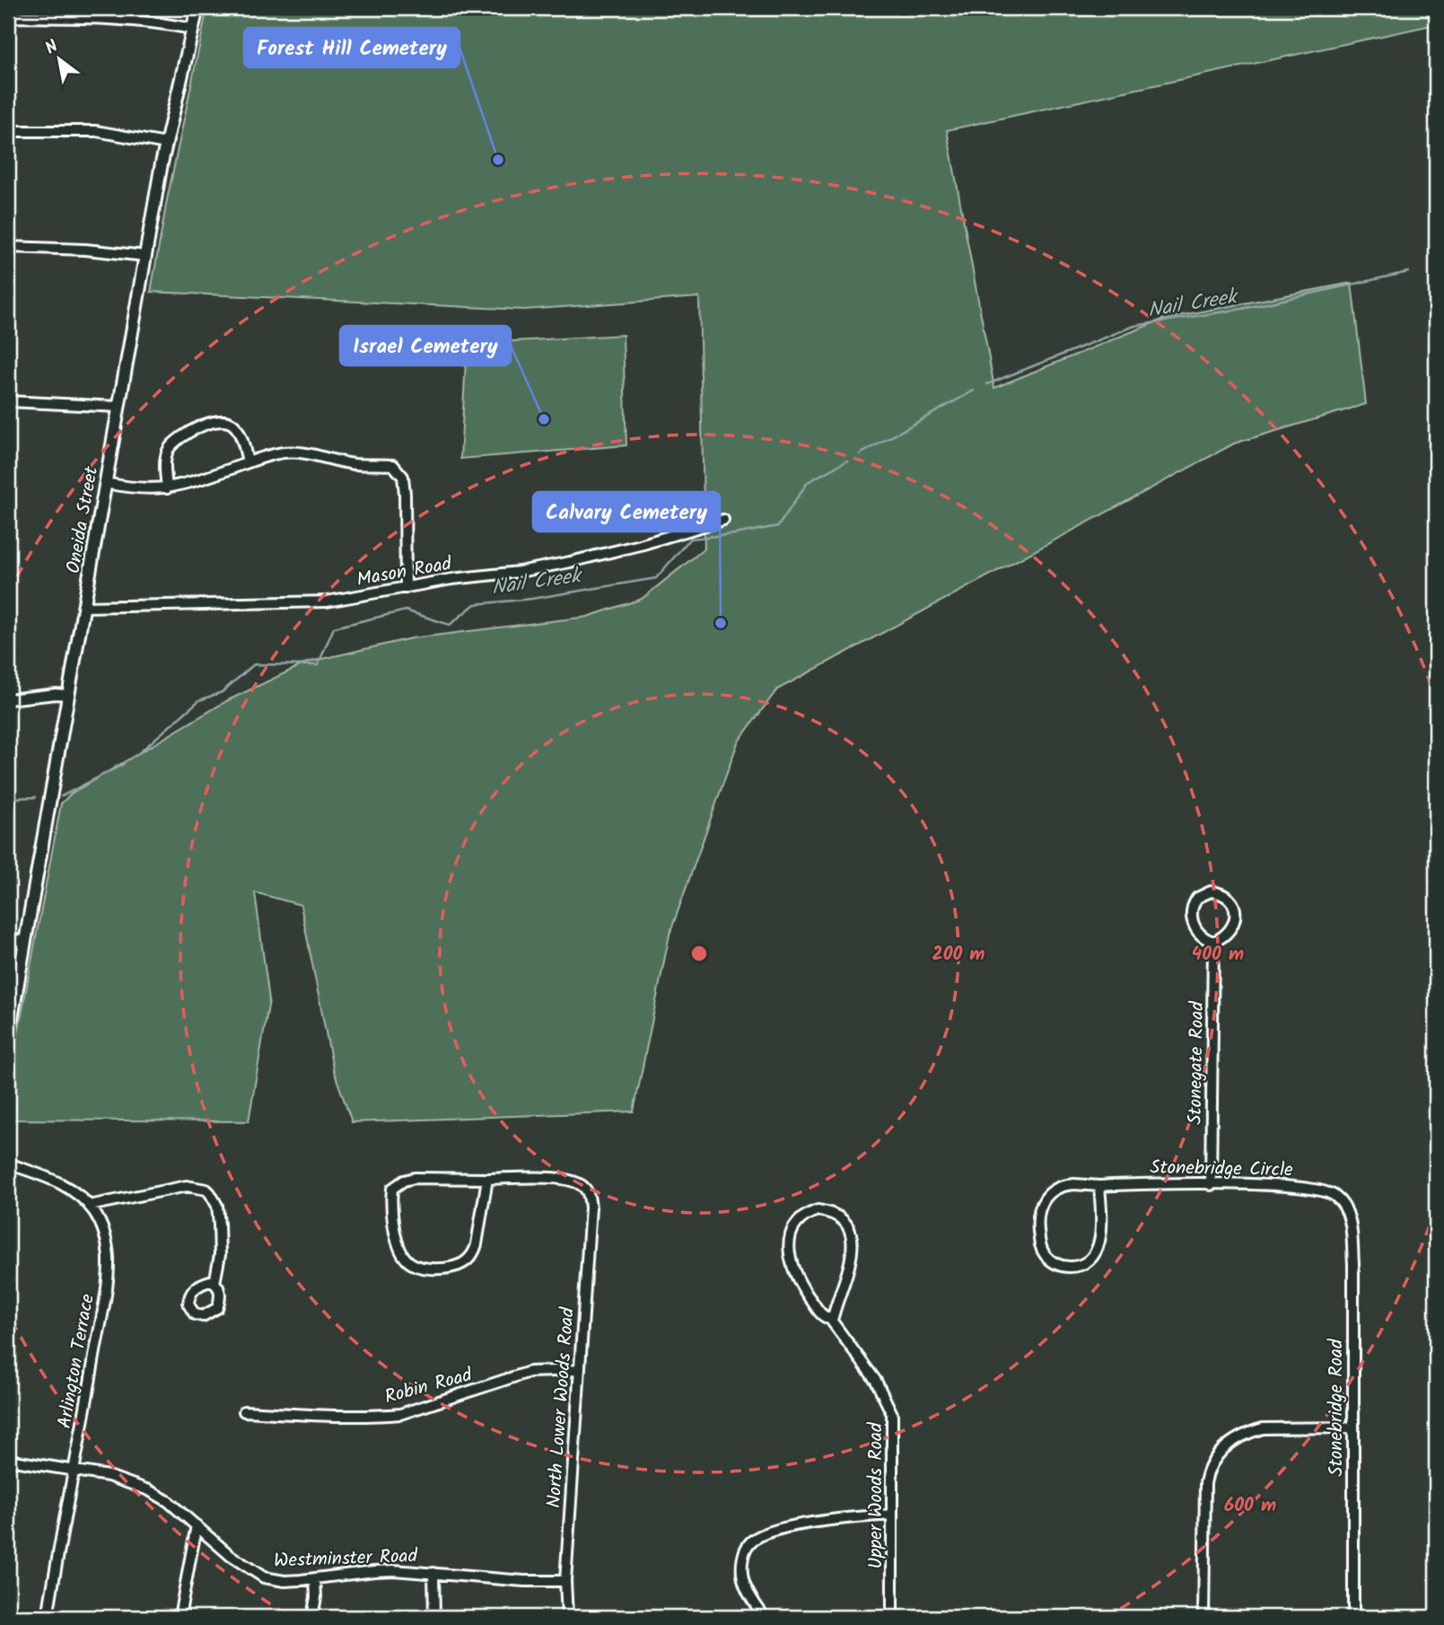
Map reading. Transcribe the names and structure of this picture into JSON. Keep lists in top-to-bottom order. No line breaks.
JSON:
{"streets":{"street":["Oneida Street","Mason Road","Stonegate Road","Stonebridge Circle","Arlington Terrace","Robin Road","North Lower Woods Road","Stonebridge Road","Upper Woods Road","Westminster Road"]},"crossings":[["Oneida Street","Mason Road"],["Stonegate Road","Stonebridge Circle"],["Stonebridge Circle","Stonebridge Road"],["Arlington Terrace","Westminster Road"],["Robin Road","North Lower Woods Road"],["North Lower Woods Road","Westminster Road"]],"water":["Nail Creek"],"places":["Forest Hill Cemetery","Israel Cemetery","Calvary Cemetery"],"north":"top left","rings":["200 m","400 m","600 m"]}
